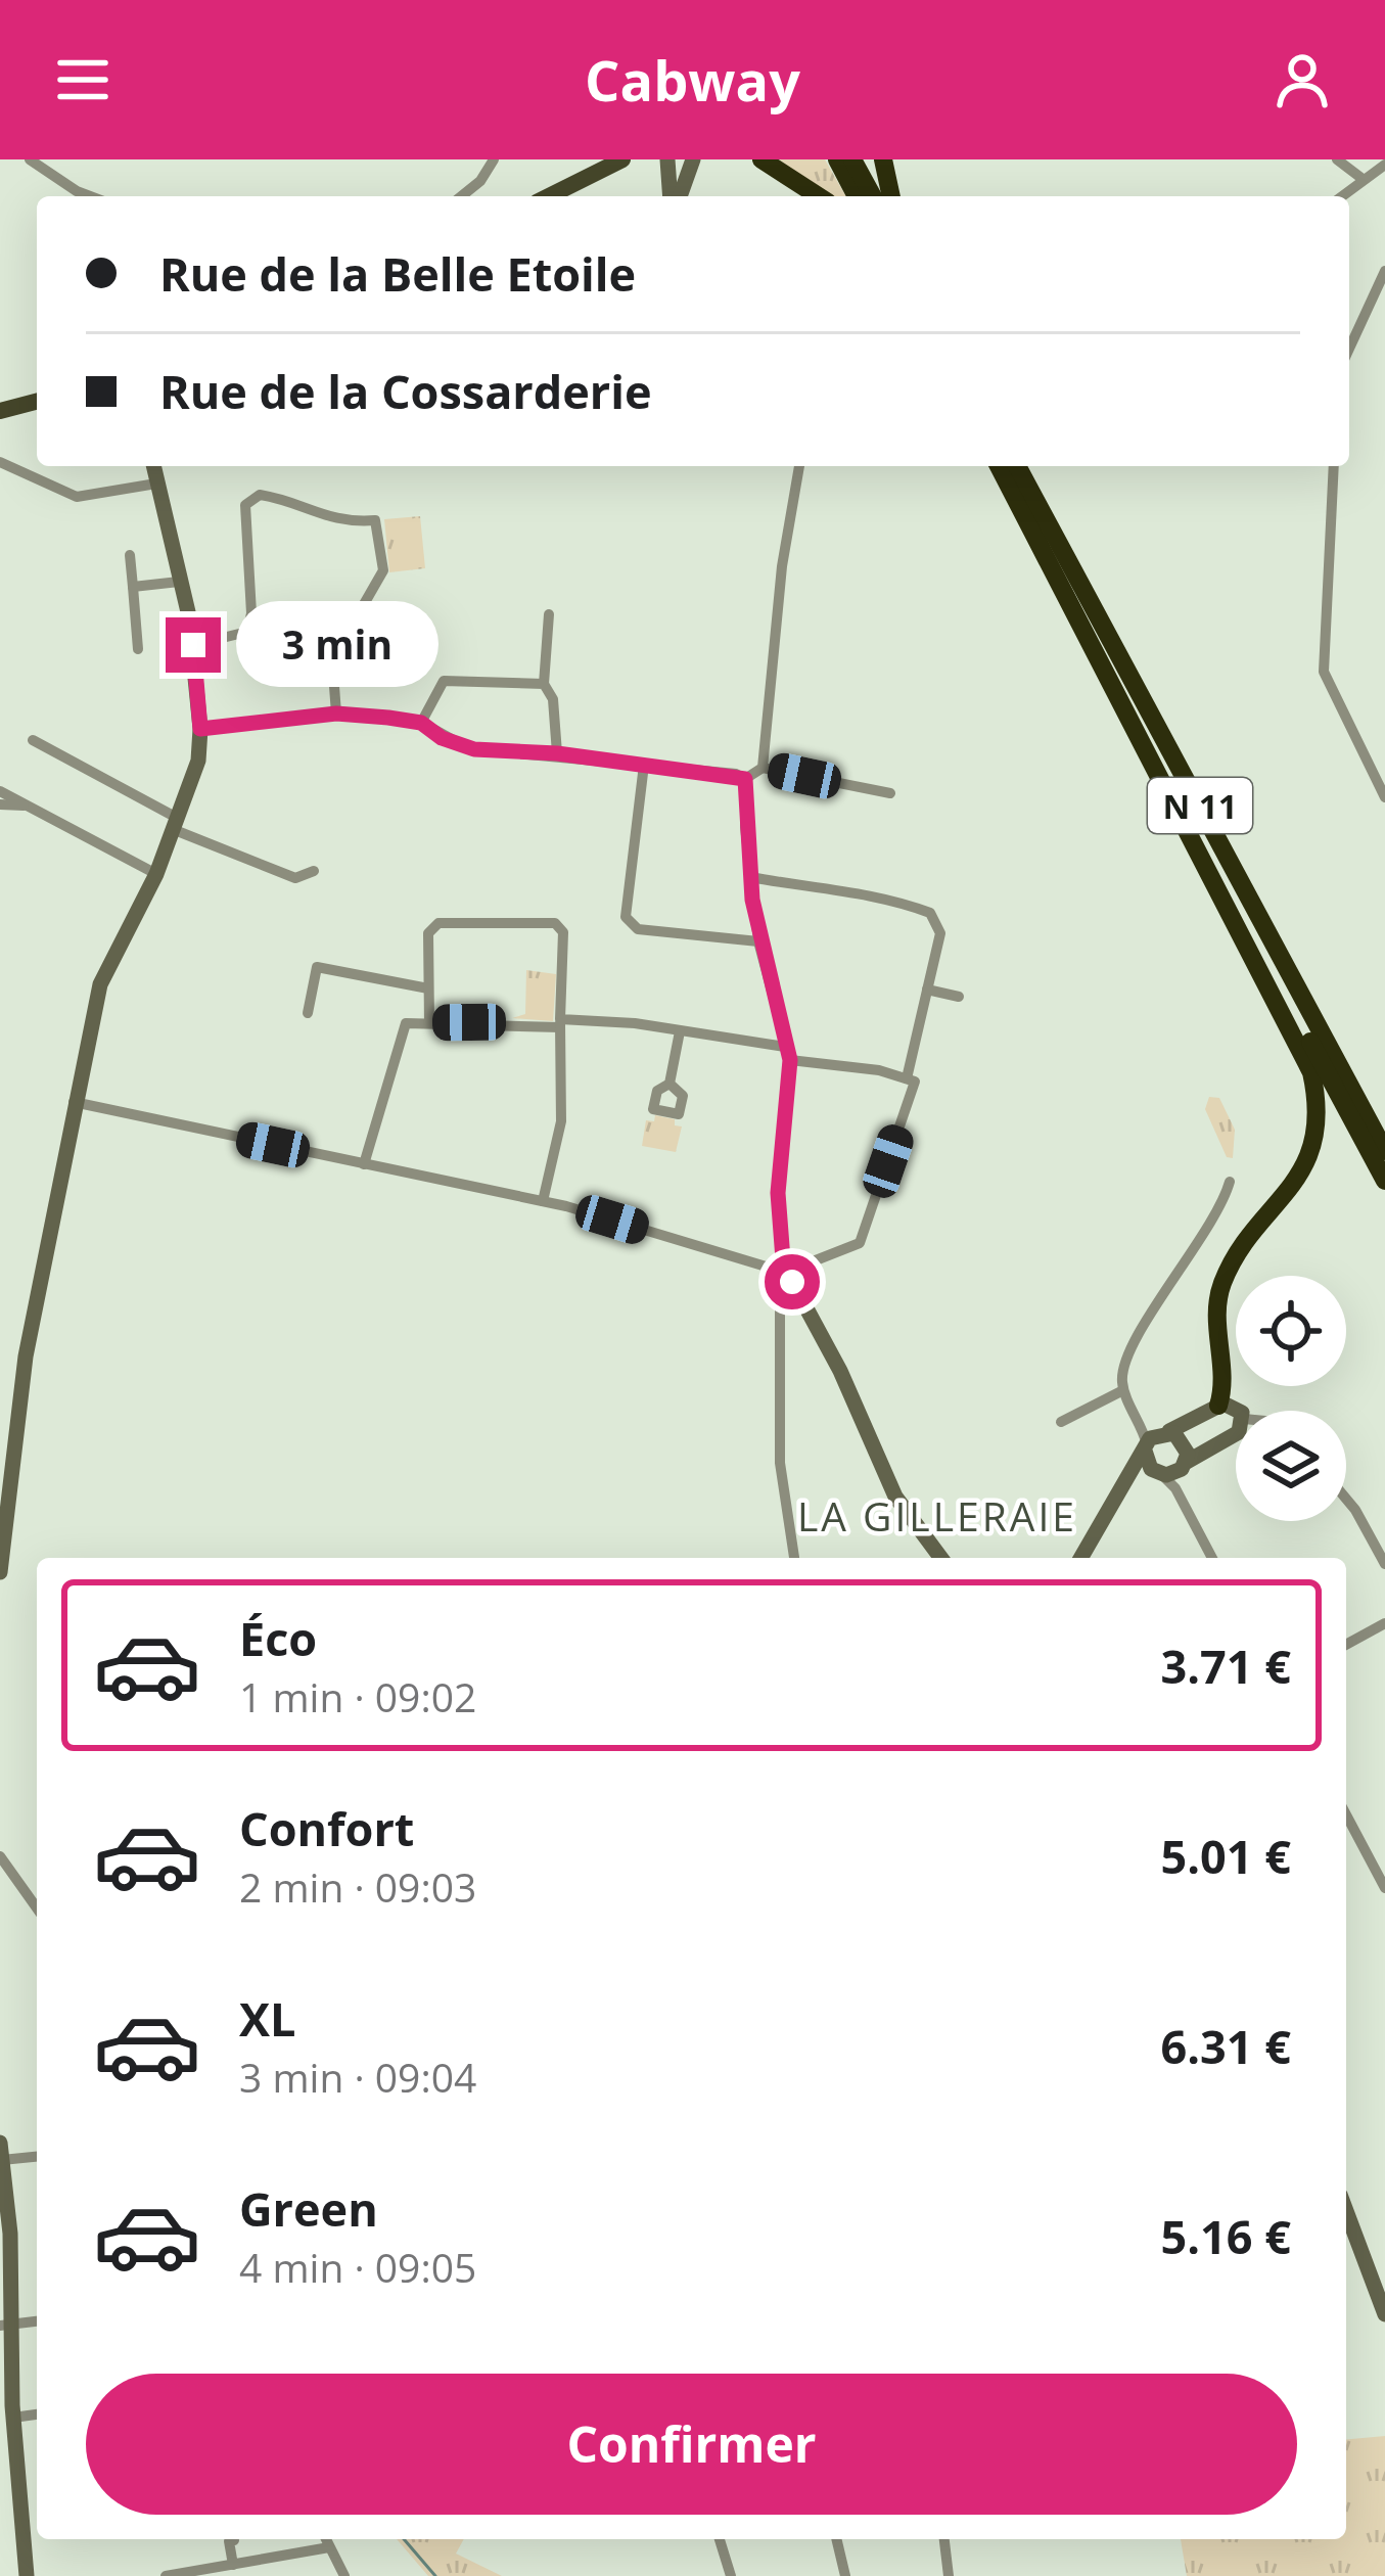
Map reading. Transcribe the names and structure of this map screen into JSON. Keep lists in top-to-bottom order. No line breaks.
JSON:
{"streets":{"highway":["N 11"]},"districts":["LA GILLERAIE"],"page":{"header":"Cabway","banner":["Rue de la Belle Etoile","Rue de la Cossarderie"],"bubble":"3 min","list":[{"name":"Éco","note":"1 min · 09:02","value":"3.71 €"},{"name":"Confort","note":"2 min · 09:03","value":"5.01 €"},{"name":"XL","note":"3 min · 09:04","value":"6.31 €"},{"name":"Green","note":"4 min · 09:05","value":"5.16 €"}],"buttons":"Confirmer"}}
